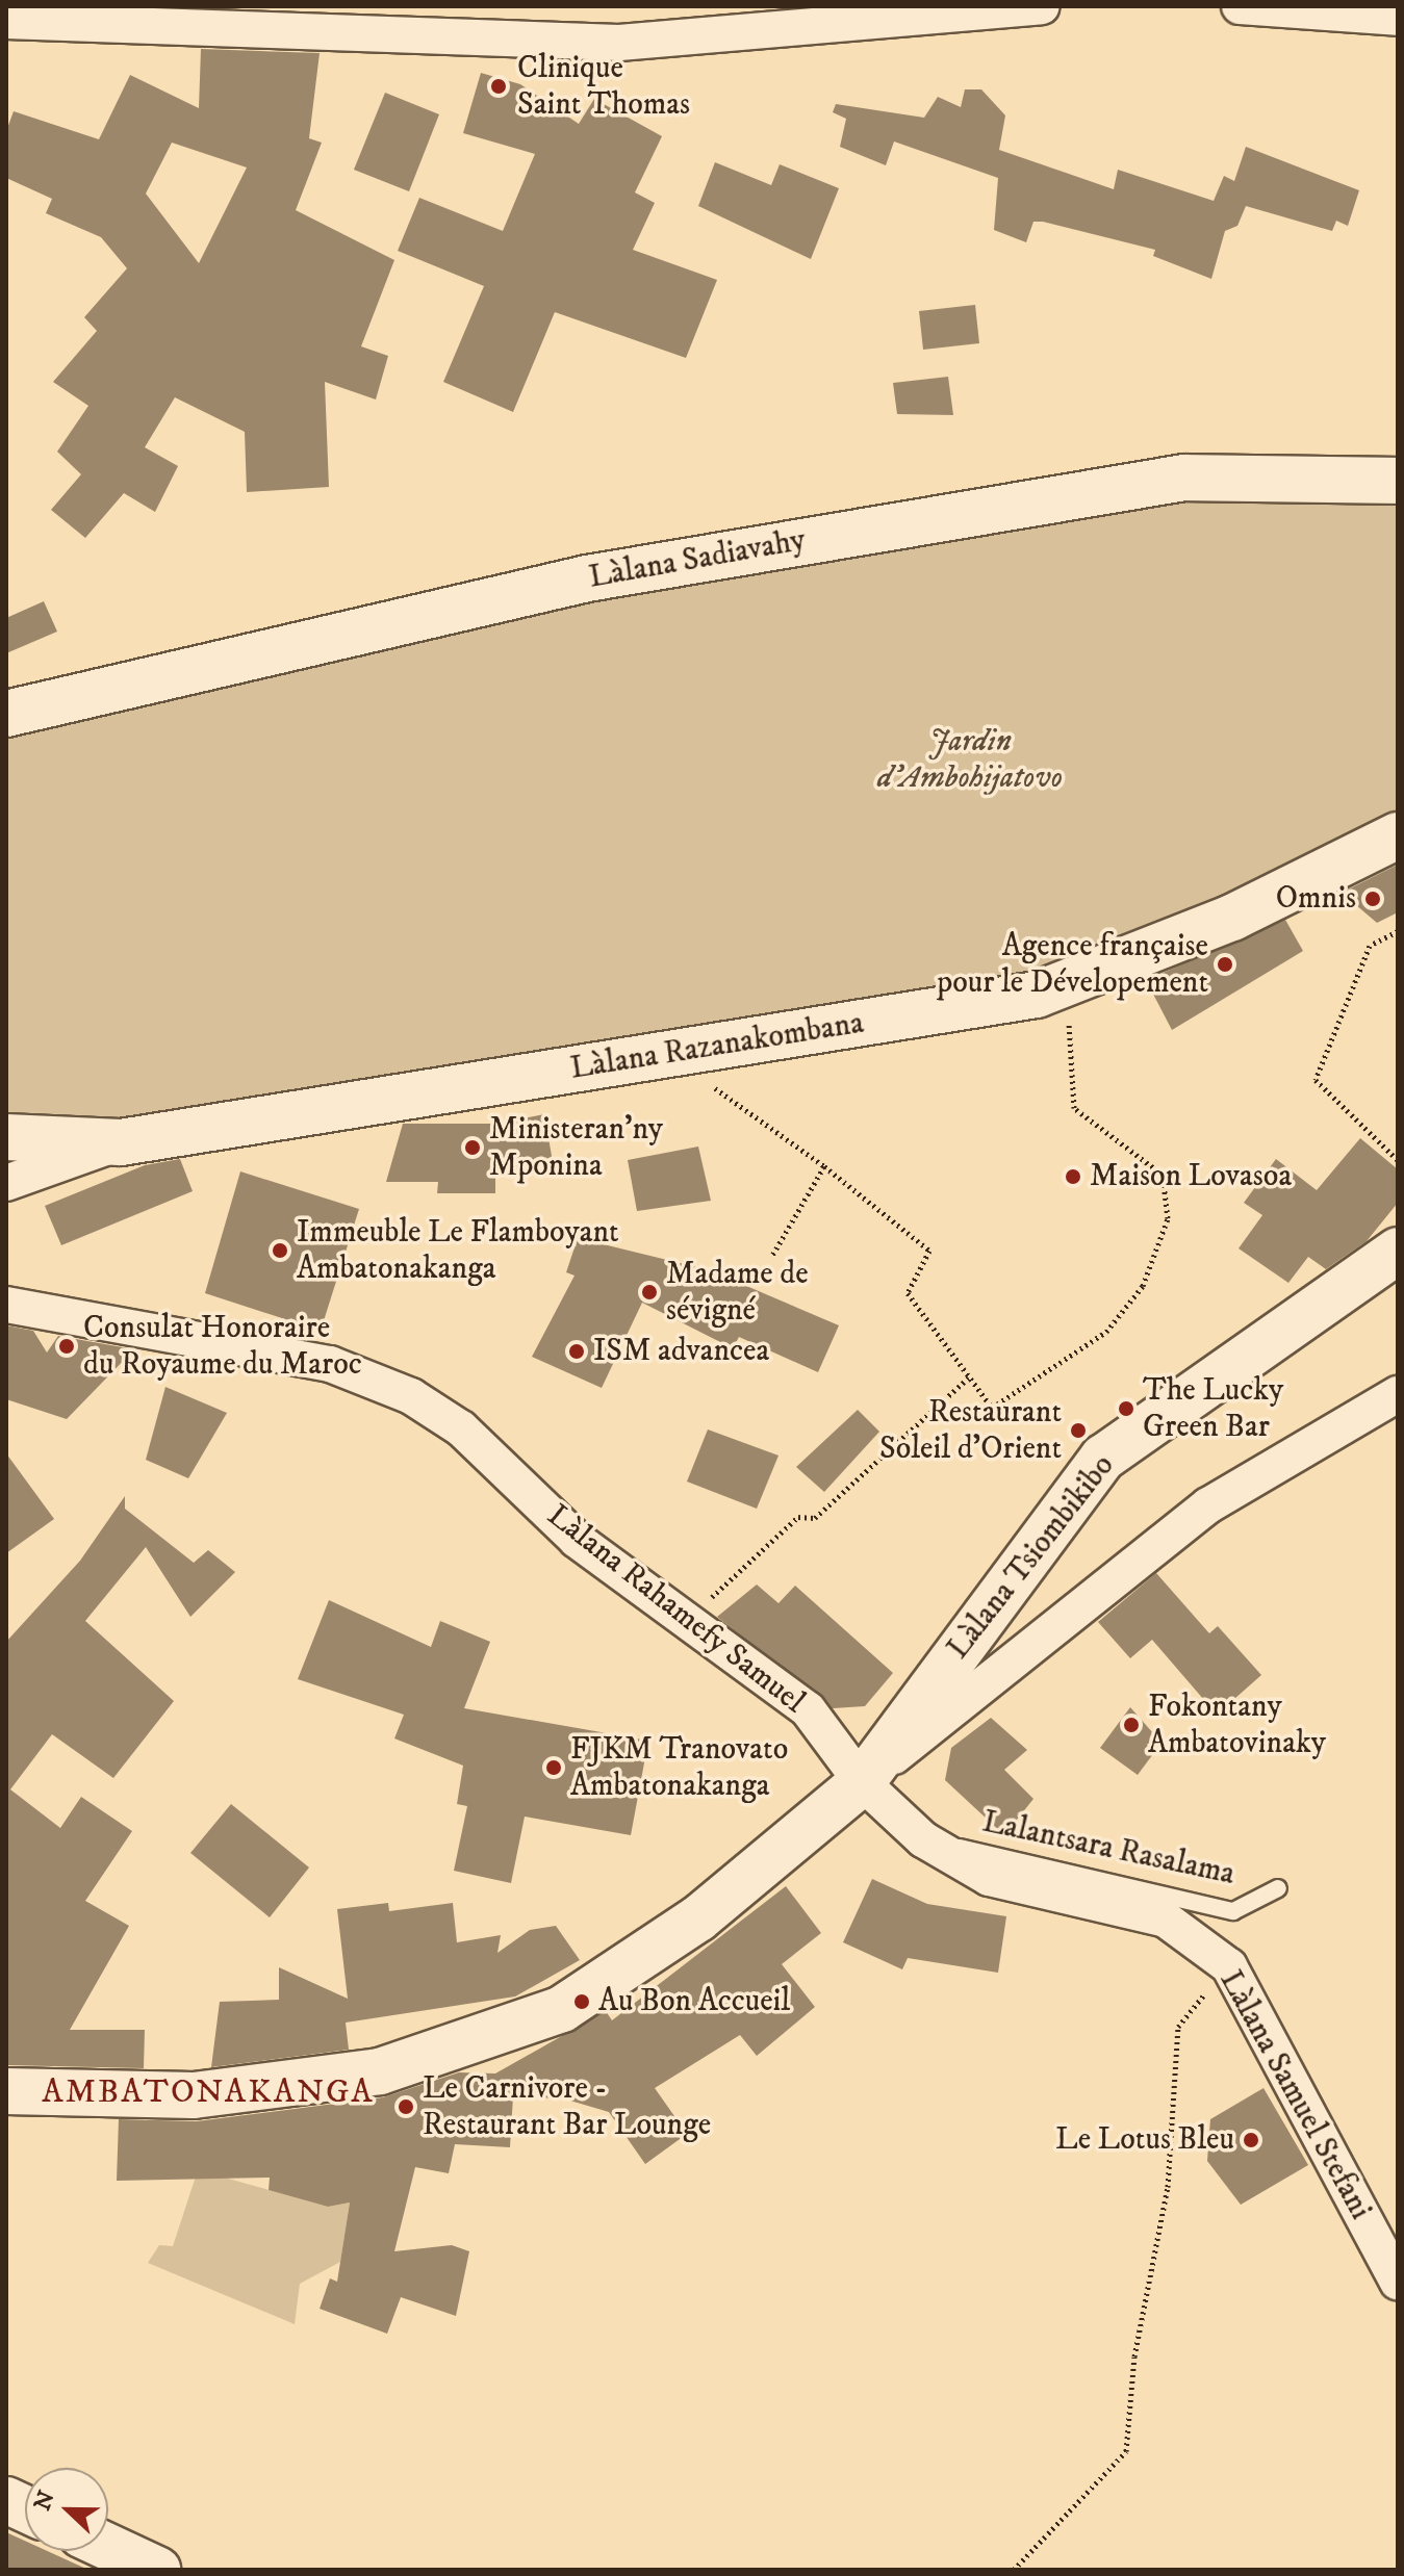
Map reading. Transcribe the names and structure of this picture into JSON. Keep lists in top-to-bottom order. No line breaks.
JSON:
{"streets":{"main road":["Làlana Sadiavahy","Làlana Razanakombana","Làlana Tsiombikibo"],"street":["Làlana Rahamefy Samuel","Làlana Samuel Stefani"],"lane":["Lalantsara Rasalama"]},"crossings":[["Làlana Tsiombikibo","Làlana Rahamefy Samuel"],["Làlana Tsiombikibo","Làlana Samuel Stefani"],["Làlana Rahamefy Samuel","Làlana Samuel Stefani"],["Lalantsara Rasalama","Làlana Samuel Stefani"]],"districts":["AMBATONAKANGA"],"parks":["Jardin d'Ambohijatovo"],"places":["Clinique Saint Thomas","Omnis","Agence française pour le Dévelopement","Ministeran'ny Mponina","Maison Lovasoa","Immeuble Le Flamboyant Ambatonakanga","Madame de sévigné","Consulat Honoraire du Royaume du Maroc","ISM advancea","The Lucky Green Bar","Restaurant Soleil d'Orient","Fokontany Ambatovinaky","FJKM Tranovato Ambatonakanga","Au Bon Accueil","Le Carnivore - Restaurant Bar Lounge","Le Lotus Bleu"],"north":"left"}
